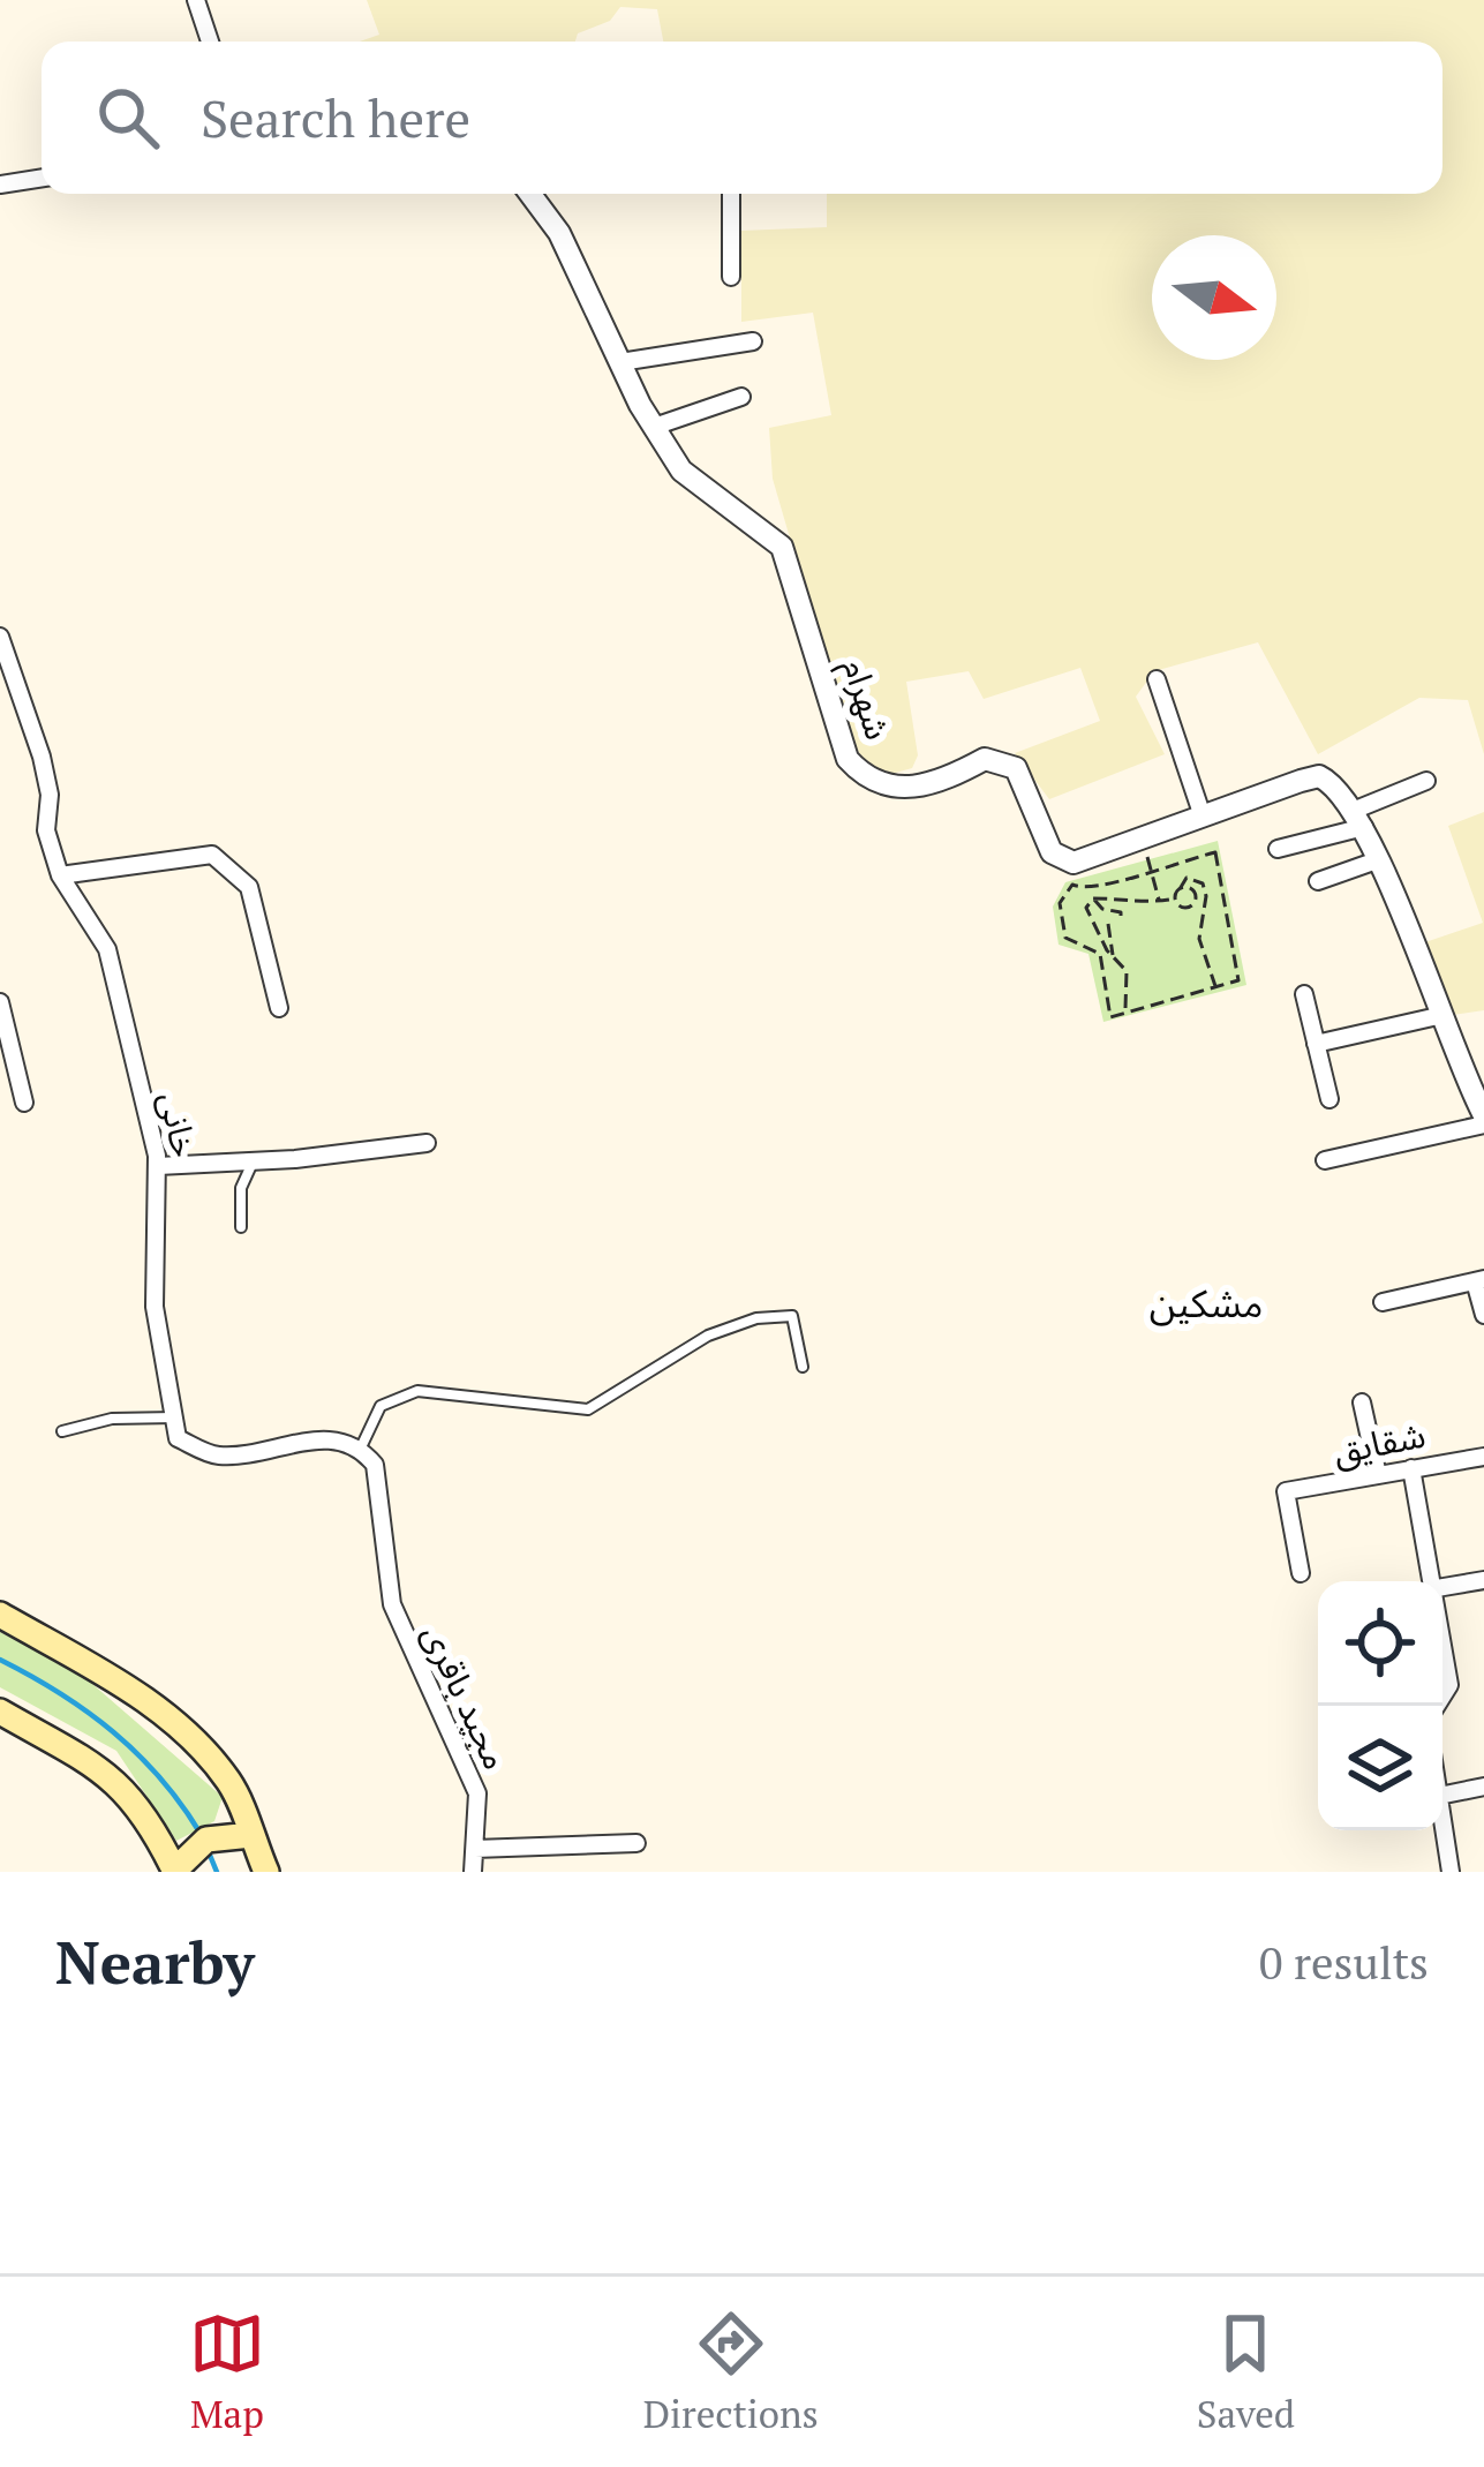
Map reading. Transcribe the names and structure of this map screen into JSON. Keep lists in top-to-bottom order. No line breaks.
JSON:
{"streets":{"street":["شهرام","خانی","شقایق","مجید باقری"]},"districts":["مشکین"],"north":"right","page":{"search":"Search here","heading":["Nearby","0 results"],"nav":["Map","Directions","Saved"]}}
